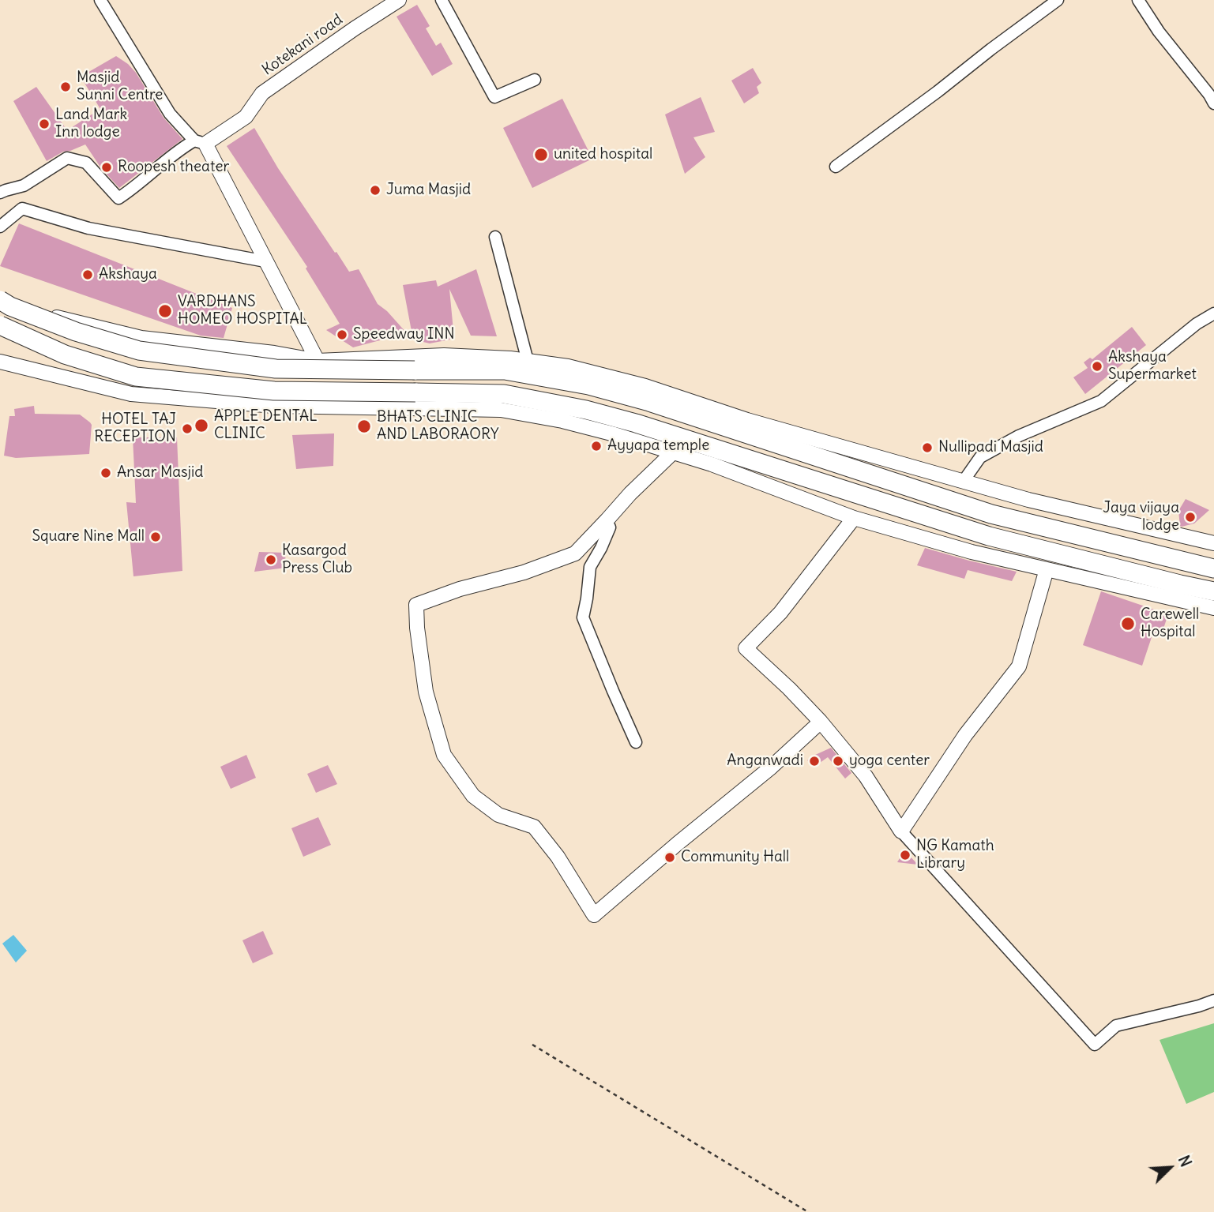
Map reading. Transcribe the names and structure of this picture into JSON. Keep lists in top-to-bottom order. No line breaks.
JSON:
{"streets":{"street":["Kotekani road"]},"places":["Masjid Sunni Centre","Land Mark Inn lodge","united hospital","Roopesh theater","Juma Masjid","Akshaya","VARDHANS HOMEO HOSPITAL","Speedway INN","Akshaya Supermarket","APPLE DENTAL CLINIC","BHATS CLINIC AND LABORAORY","HOTEL TAJ RECEPTION","Ayyapa temple","Nullipadi Masjid","Ansar Masjid","Jaya vijaya lodge","Square Nine Mall","Kasargod Press Club","Carewell Hospital","Anganwadi","yoga center","NG Kamath Library","Community Hall"],"north":"top right"}
